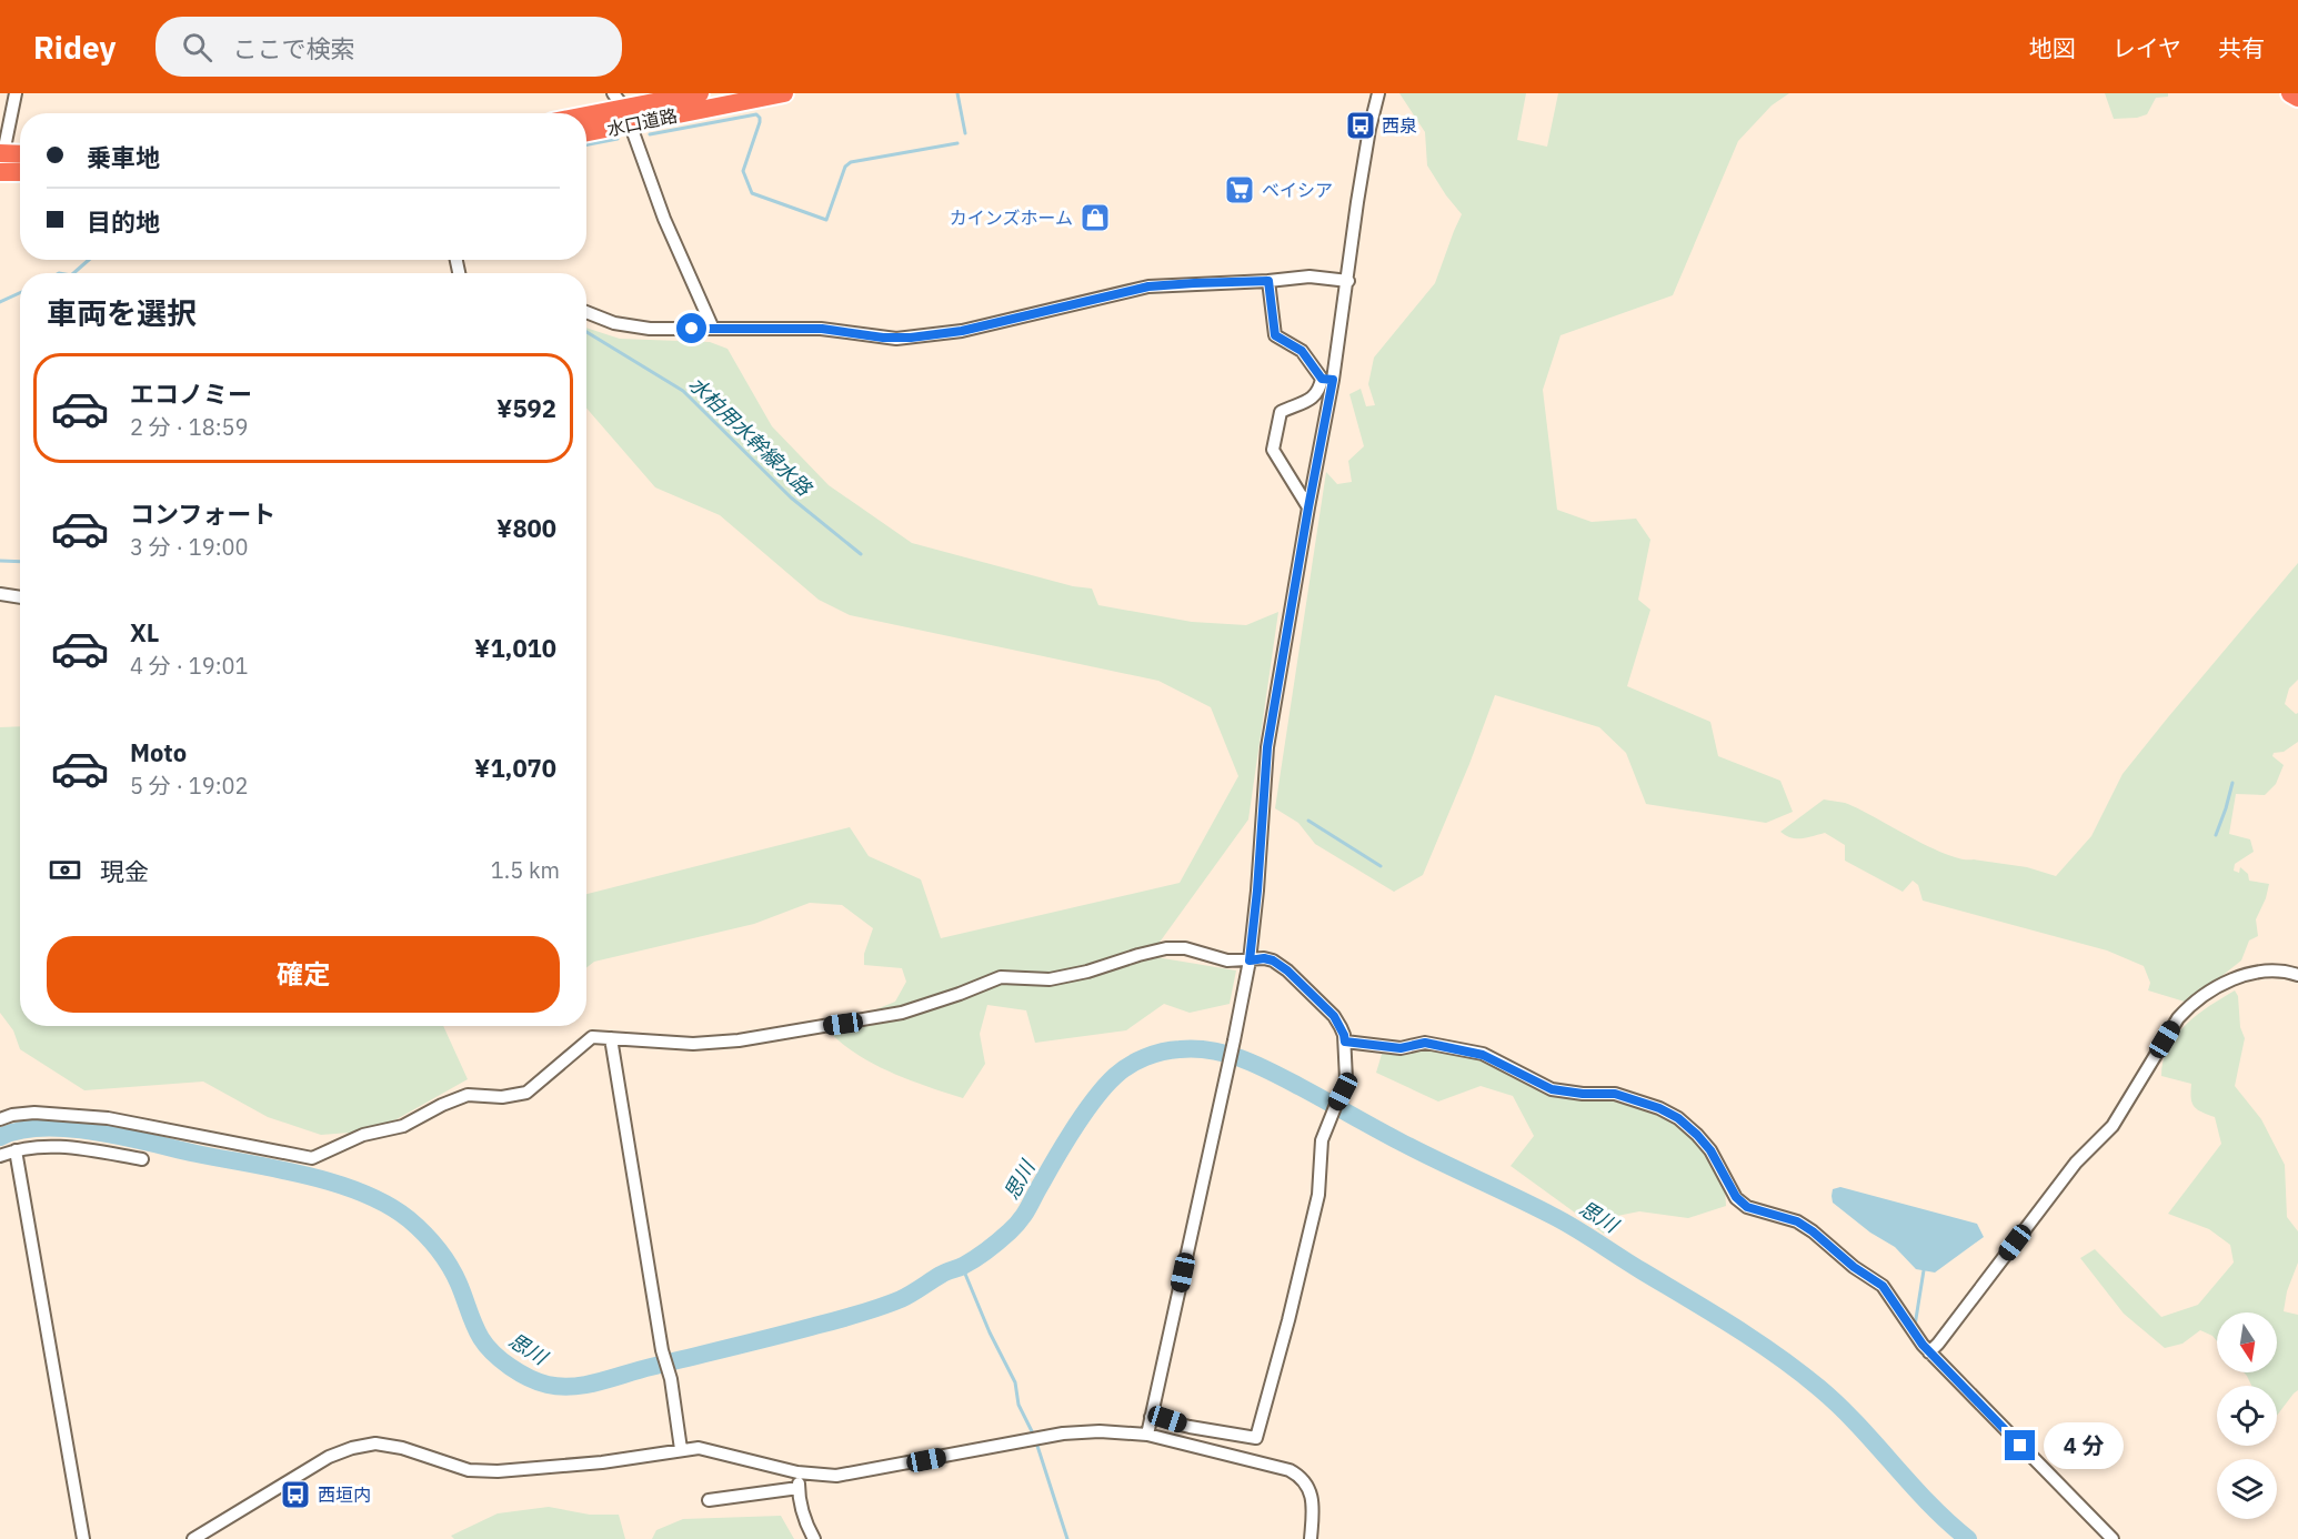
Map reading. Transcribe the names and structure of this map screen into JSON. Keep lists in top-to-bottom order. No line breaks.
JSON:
{"streets":{"highway":["水口道路"]},"water":["水柏用水幹線水路","思川"],"places":{"bus stop":["西泉","西垣内"],"supermarket":["ベイシア"],"shop":["カインズホーム"]},"north":"bottom","page":{"header":"Ridey","search":"ここで検索","nav":["地図","レイヤ","共有"],"banner":["乗車地","目的地"],"heading":"車両を選択","list":[{"name":"エコノミー","note":"2 分 · 18:59","value":"¥592"},{"name":"コンフォート","note":"3 分 · 19:00","value":"¥800"},{"name":"XL","note":"4 分 · 19:01","value":"¥1,010"},{"name":"Moto","note":"5 分 · 19:02","value":"¥1,070"}],"pay":["現金","1.5 km"],"buttons":"確定","bubble":"4 分"}}
